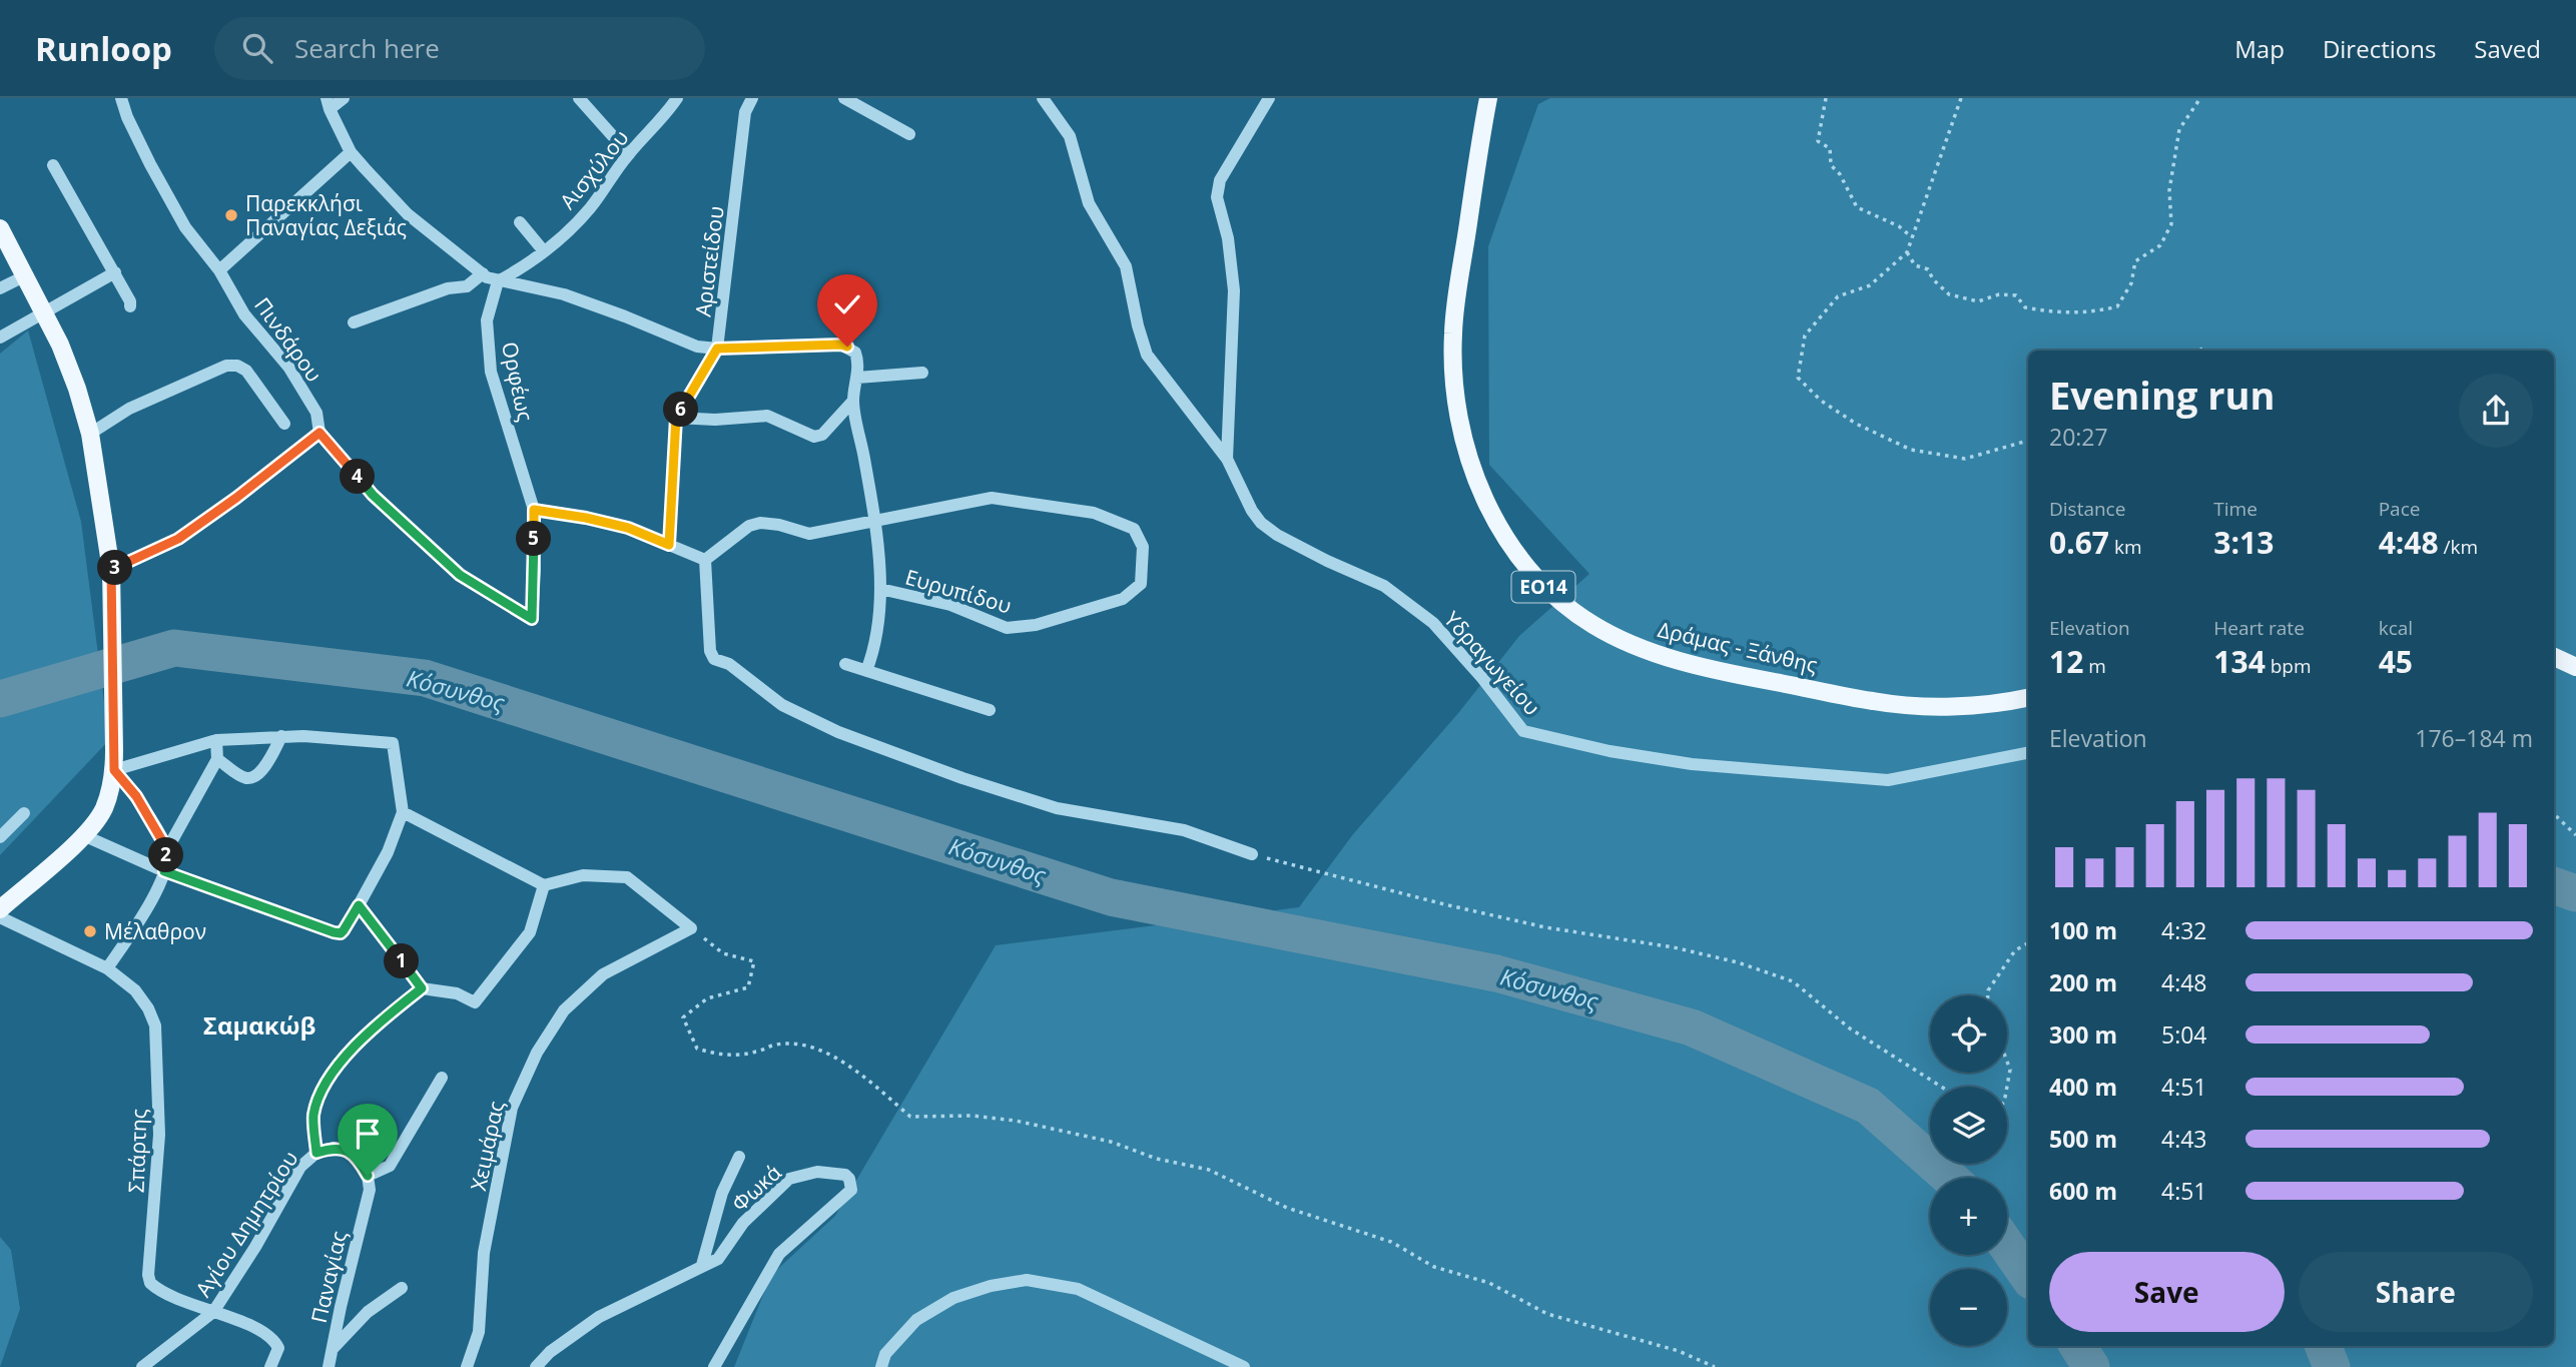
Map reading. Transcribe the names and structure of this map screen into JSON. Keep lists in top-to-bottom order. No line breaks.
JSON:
{"streets":{"main road":["ΕΟ14","Δράμας - Ξάνθης"],"street":["Αισχύλου","Αριστείδου","Πινδάρου","Ορφέως","Ευρυπίδου","Υδραγωγείου","Χειμάρας","Σπάρτης","Φωκά","Αγίου Δημητρίου","Παναγίας"]},"crossings":[["Αισχύλου","Ορφέως"],["Αισχύλου","Ευρυπίδου"],["Αριστείδου","Ευρυπίδου"],["Πινδάρου","Ορφέως"],["Ορφέως","Ευρυπίδου"],["Σπάρτης","Αγίου Δημητρίου"]],"districts":["Σαμακώβ"],"water":["Κόσυνθος"],"places":["Παρεκκλήσι Παναγίας Δεξιάς","Μέλαθρον"],"page":{"header":"Runloop","search":"Search here","nav":["Map","Directions","Saved"],"heading":["Evening run","20:27"],"pins":["6","4","5","3","2","1"],"stats":[["Distance","0.67 km"],["Time","3:13"],["Pace","4:48 /km"],["Elevation","12 m"],["Heart rate","134 bpm"],["kcal","45"]],"chart":["Elevation","176–184 m"],"list":[{"name":"100 m","note":"4:32"},{"name":"200 m","note":"4:48"},{"name":"300 m","note":"5:04"},{"name":"400 m","note":"4:51"},{"name":"500 m","note":"4:43"},{"name":"600 m","note":"4:51"}],"map_buttons":["+","−"],"buttons":["Save","Share"]}}
